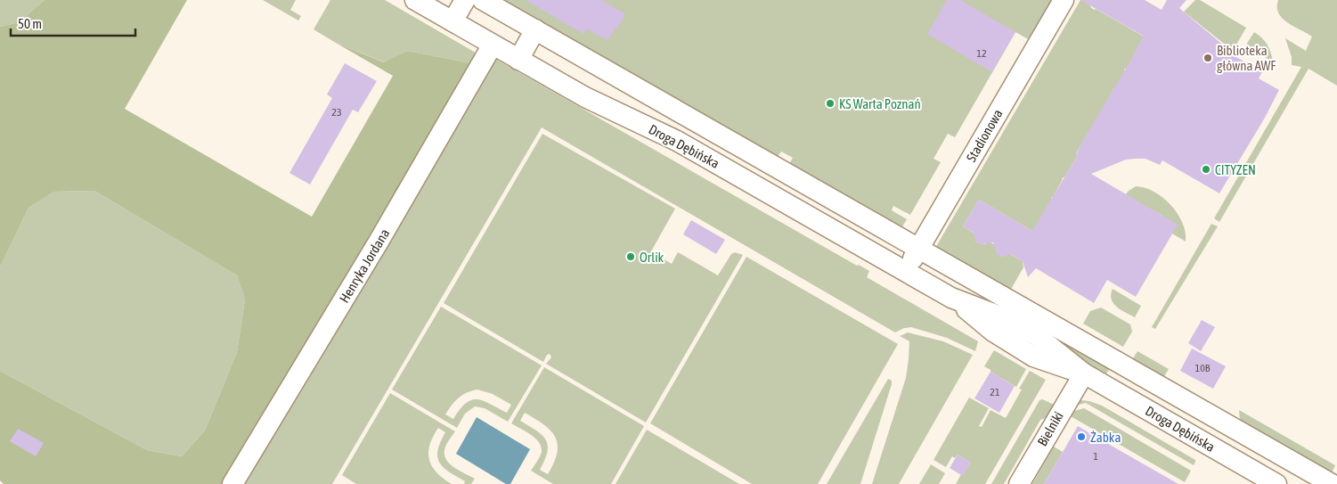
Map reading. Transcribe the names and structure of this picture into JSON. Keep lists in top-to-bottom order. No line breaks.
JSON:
{"streets":{"street":["Stadionowa","Droga Dębińska","Henryka Jordana","Bielniki"]},"crossings":[["Stadionowa","Droga Dębińska"],["Droga Dębińska","Henryka Jordana"],["Droga Dębińska","Bielniki"]],"places":["Biblioteka główna AWF","KS Warta Poznań","CITYZEN","Orlik","Żabka"],"house_numbers":["12","23","10B","21","1"],"scale_bar":"50 m"}
